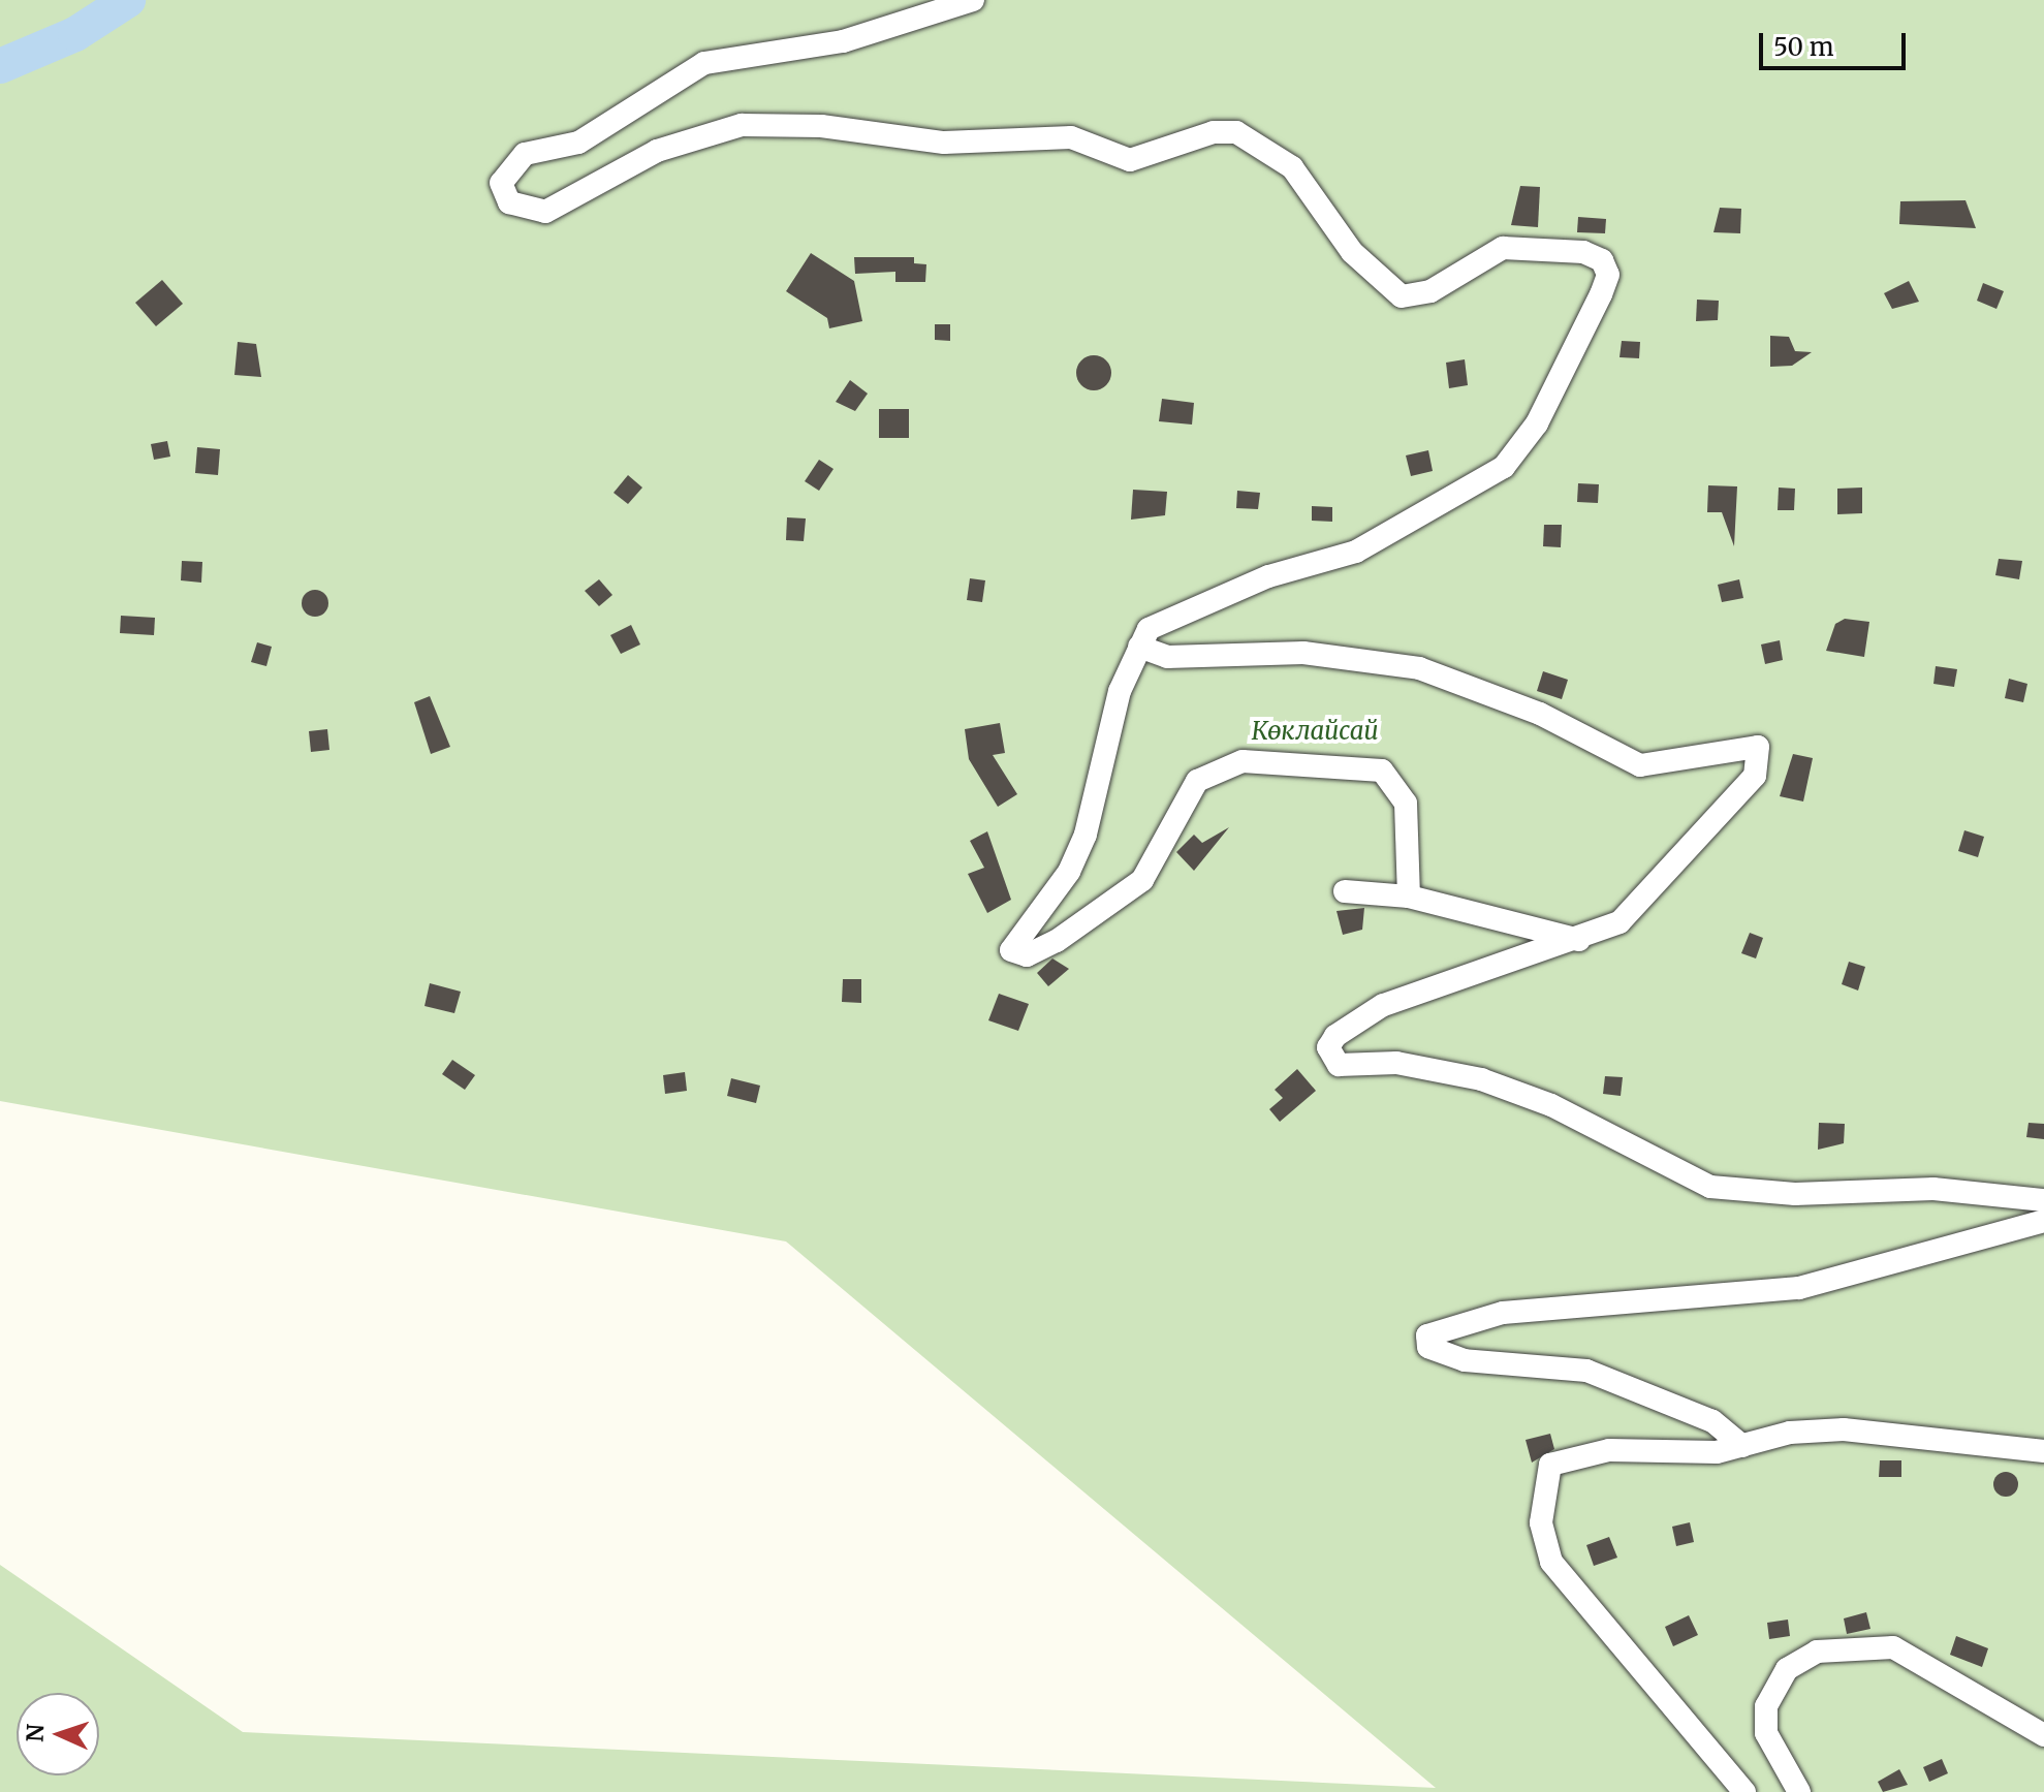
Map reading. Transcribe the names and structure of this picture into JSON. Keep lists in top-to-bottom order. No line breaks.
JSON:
{"parks":["Көклайсай"],"scale_bar":"50 m","north":"left"}
